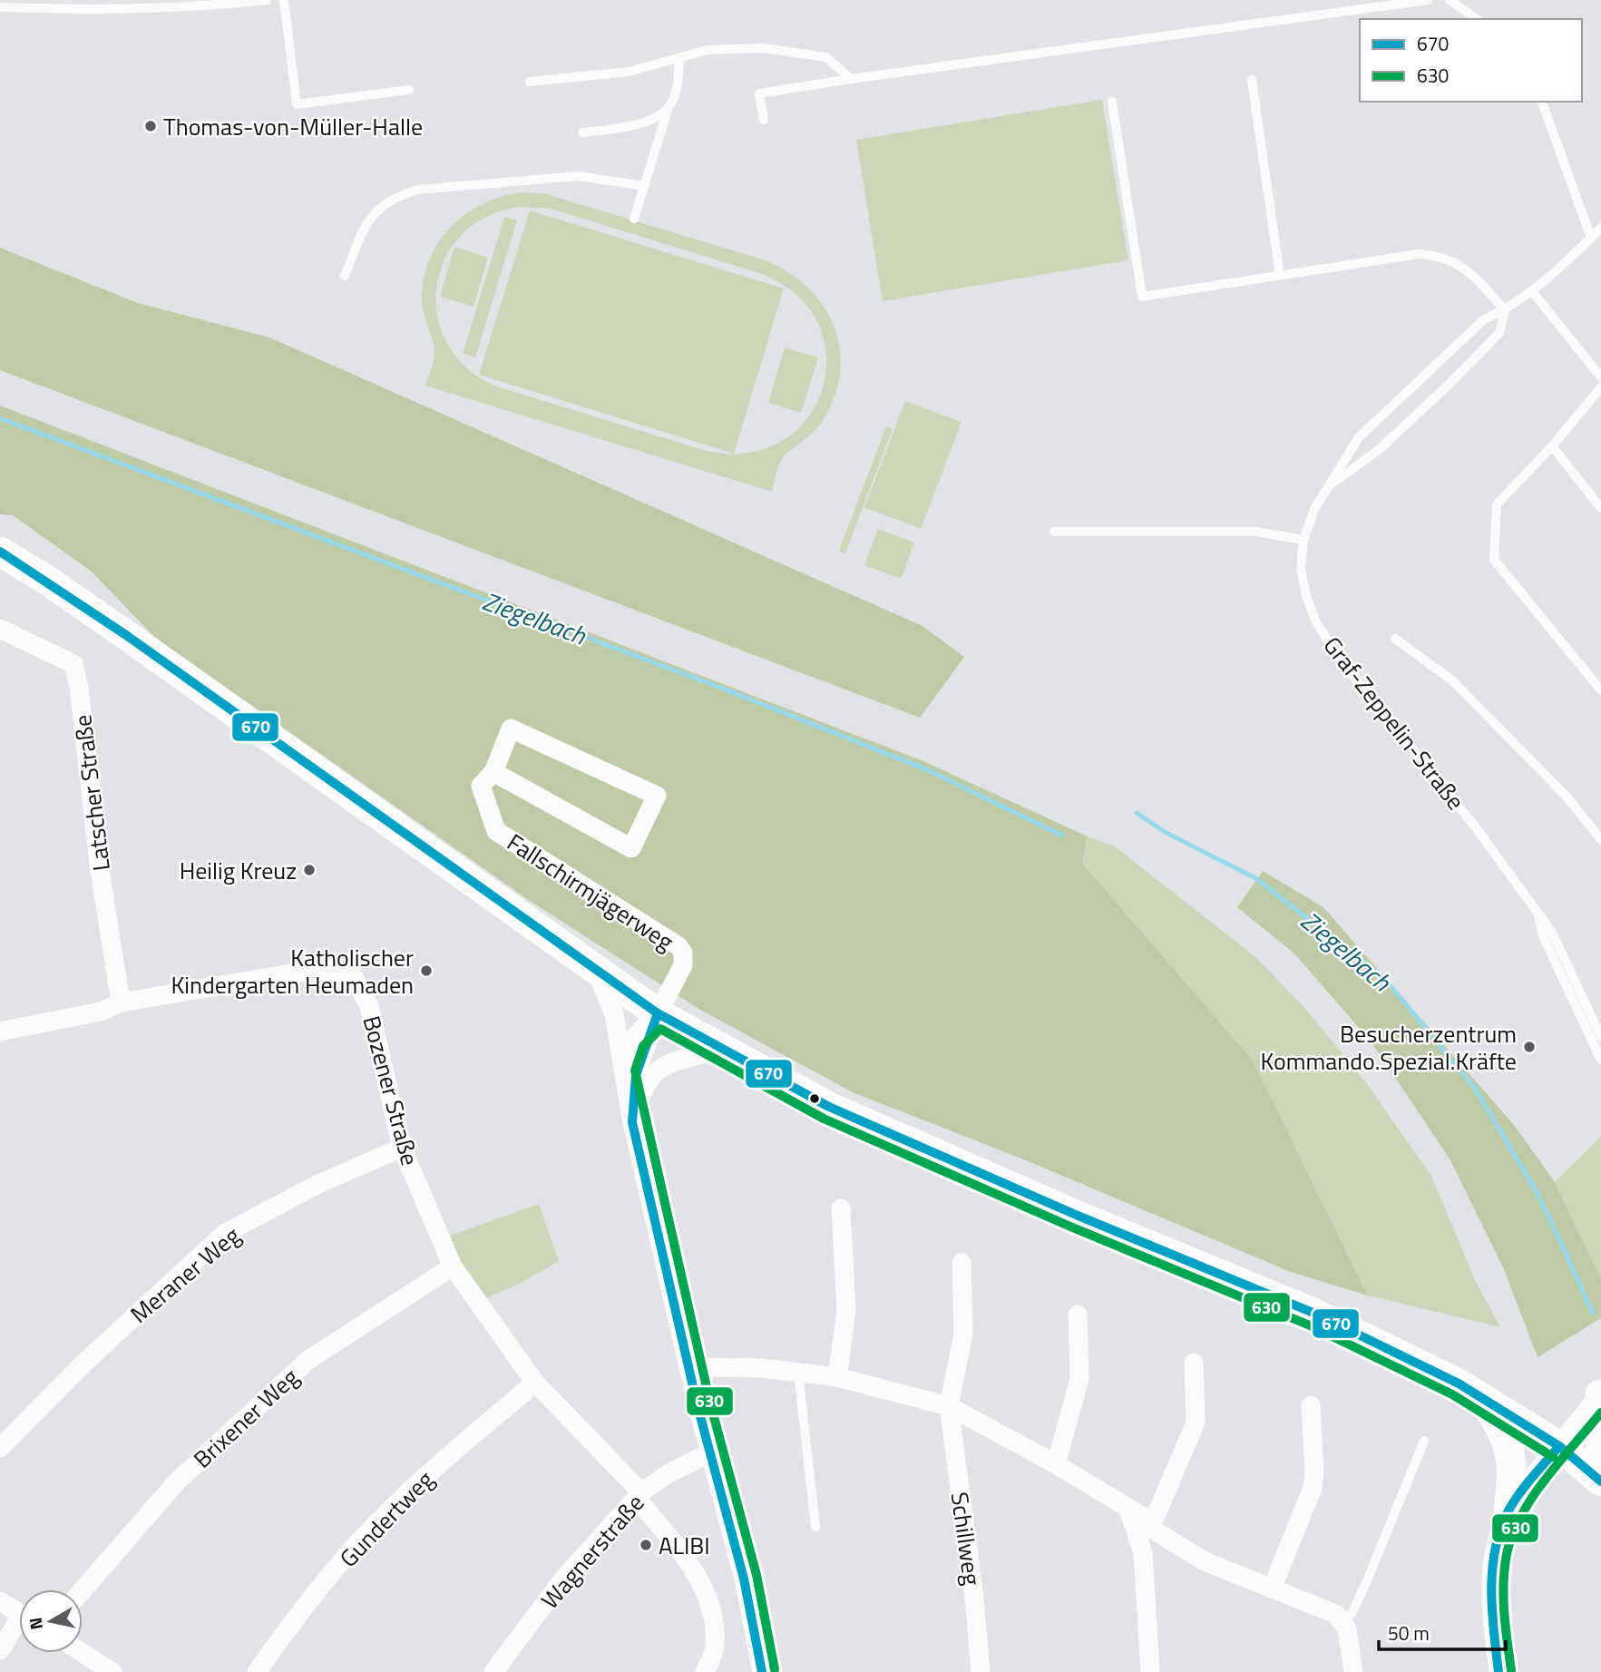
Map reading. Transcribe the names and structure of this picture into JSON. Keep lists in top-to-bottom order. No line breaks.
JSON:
{"streets":{"street":["Latscher Straße","Fallschirmjägerweg","Bozener Straße","Meraner Weg","Brixener Weg","Gundertweg","Schillweg","Wagnerstraße"],"lane":["Graf-Zeppelin-Straße"]},"crossings":[["Latscher Straße","Bozener Straße"],["Bozener Straße","Meraner Weg"],["Bozener Straße","Brixener Weg"],["Bozener Straße","Gundertweg"],["Bozener Straße","Wagnerstraße"]],"water":["Ziegelbach"],"places":["Thomas-von-Müller-Halle","Heilig Kreuz","Katholischer Kindergarten Heumaden","Besucherzentrum Kommando.Spezial.Kräfte","ALIBI"],"lines":["transit line 670","transit line 630"],"legend":["670","630"],"scale_bar":"50 m","north":"left"}
